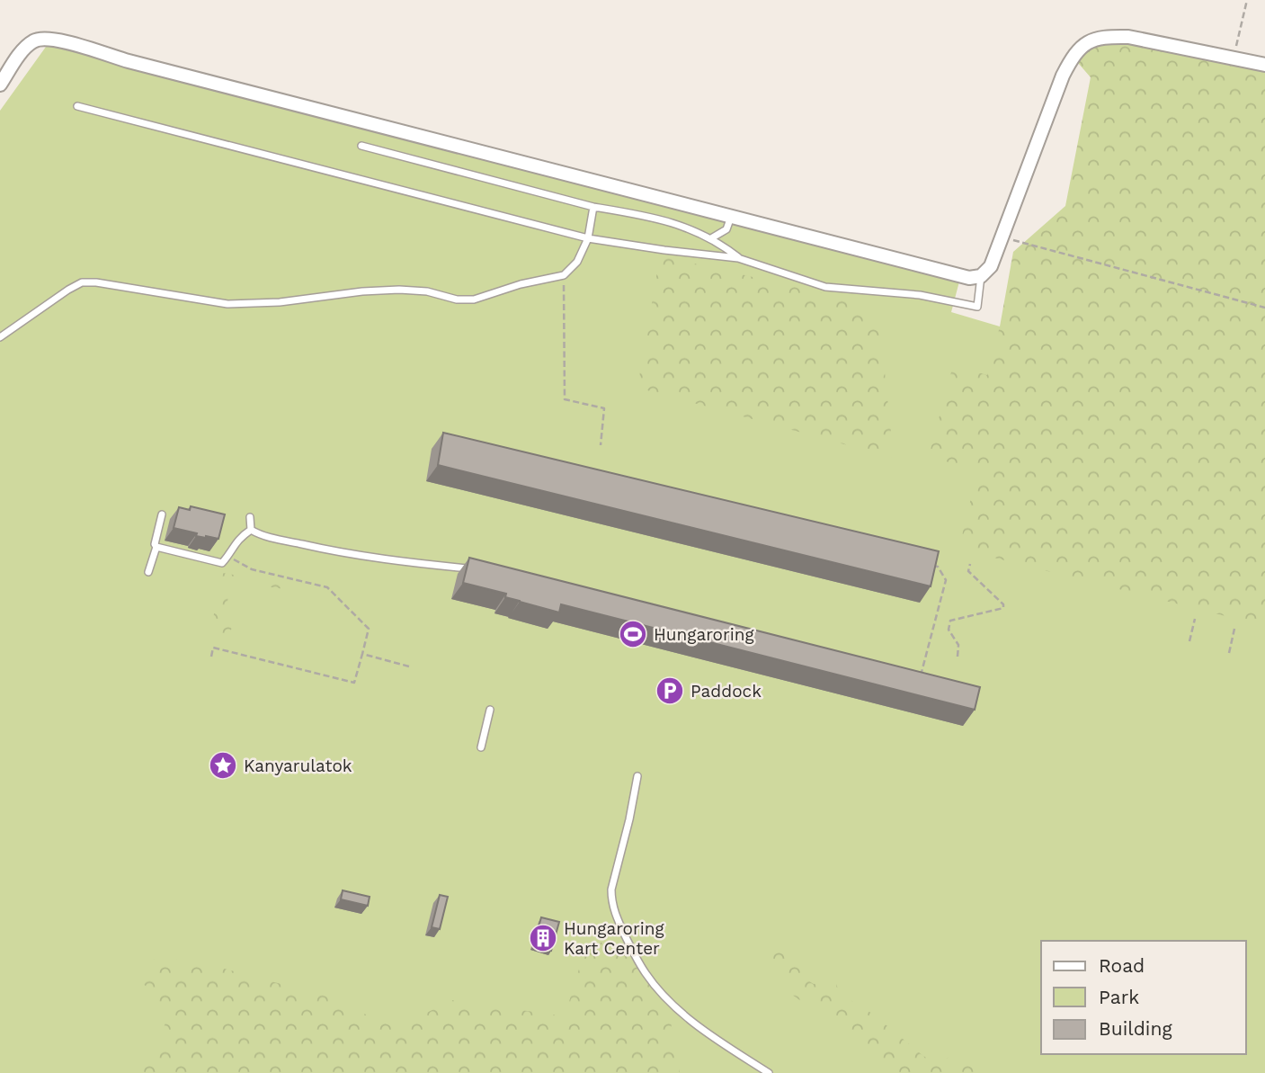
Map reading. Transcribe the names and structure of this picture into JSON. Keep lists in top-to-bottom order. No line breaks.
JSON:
{"places":{"sports":["Hungaroring"],"parking":["Paddock"],"place":["Kanyarulatok"],"building":["Hungaroring Kart Center"]},"legend":["Road","Park","Building"]}
